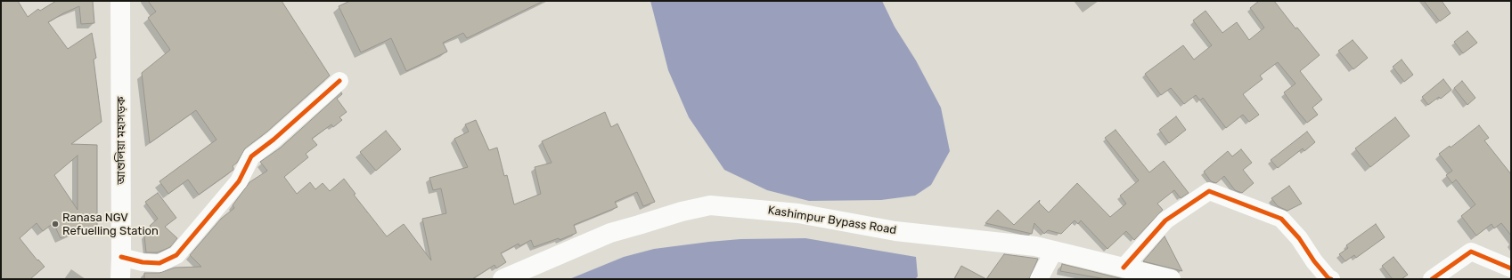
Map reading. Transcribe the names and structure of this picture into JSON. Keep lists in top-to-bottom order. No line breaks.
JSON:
{"streets":{"main road":["আশুলিয়া মহাসড়ক","Kashimpur Bypass Road"]},"places":["Ranasa NGV Refuelling Station"]}
